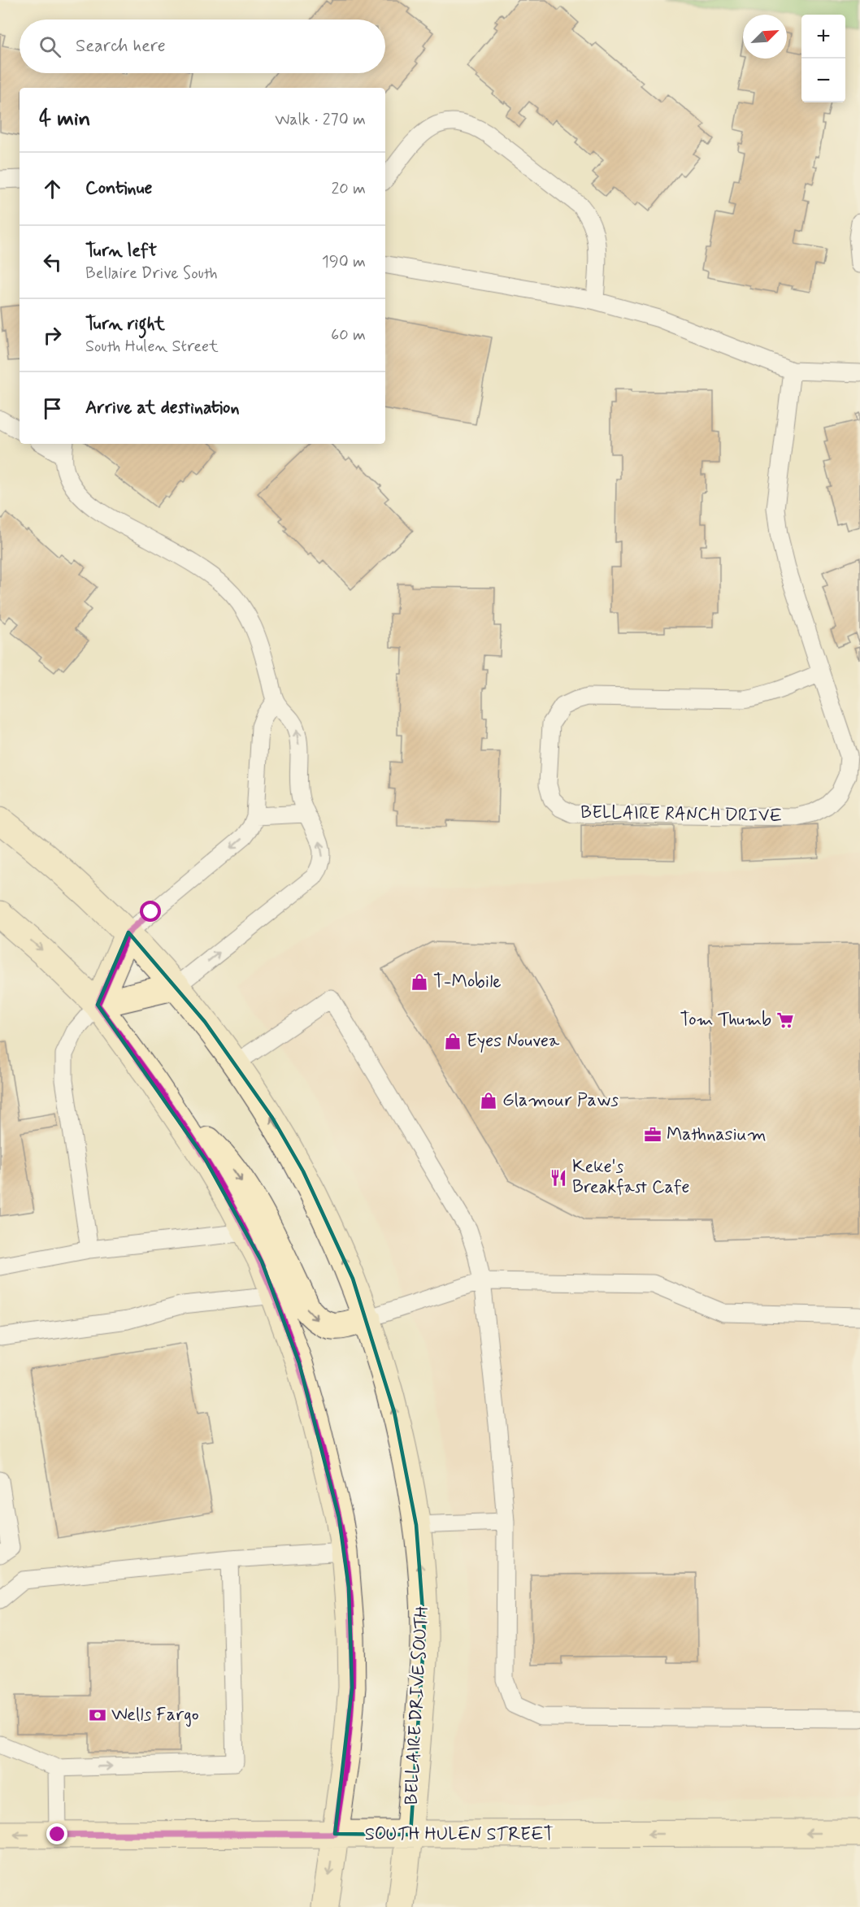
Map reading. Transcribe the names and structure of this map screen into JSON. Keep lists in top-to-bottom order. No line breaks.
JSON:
{"streets":{"main road":["BELLAIRE DRIVE SOUTH","SOUTH HULEN STREET"],"lane":["BELLAIRE RANCH DRIVE"]},"crossings":[["BELLAIRE DRIVE SOUTH","SOUTH HULEN STREET"]],"one_way":["SOUTH HULEN STREET"],"places":{"shop":["T-Mobile","Eyes Nouvea","Glamour Paws"],"supermarket":["Tom Thumb"],"office":["Mathnasium"],"restaurant":["Keke's Breakfast Cafe"],"bank":["Wells Fargo"]},"north":"top right","page":{"map_buttons":["+","−"],"search":"Search here","heading":["4 min","Walk · 270 m"],"list":[["Continue","20 m"],["Turn left","Bellaire Drive South","190 m"],["Turn right","South Hulen Street","60 m"],"Arrive at destination"]}}
